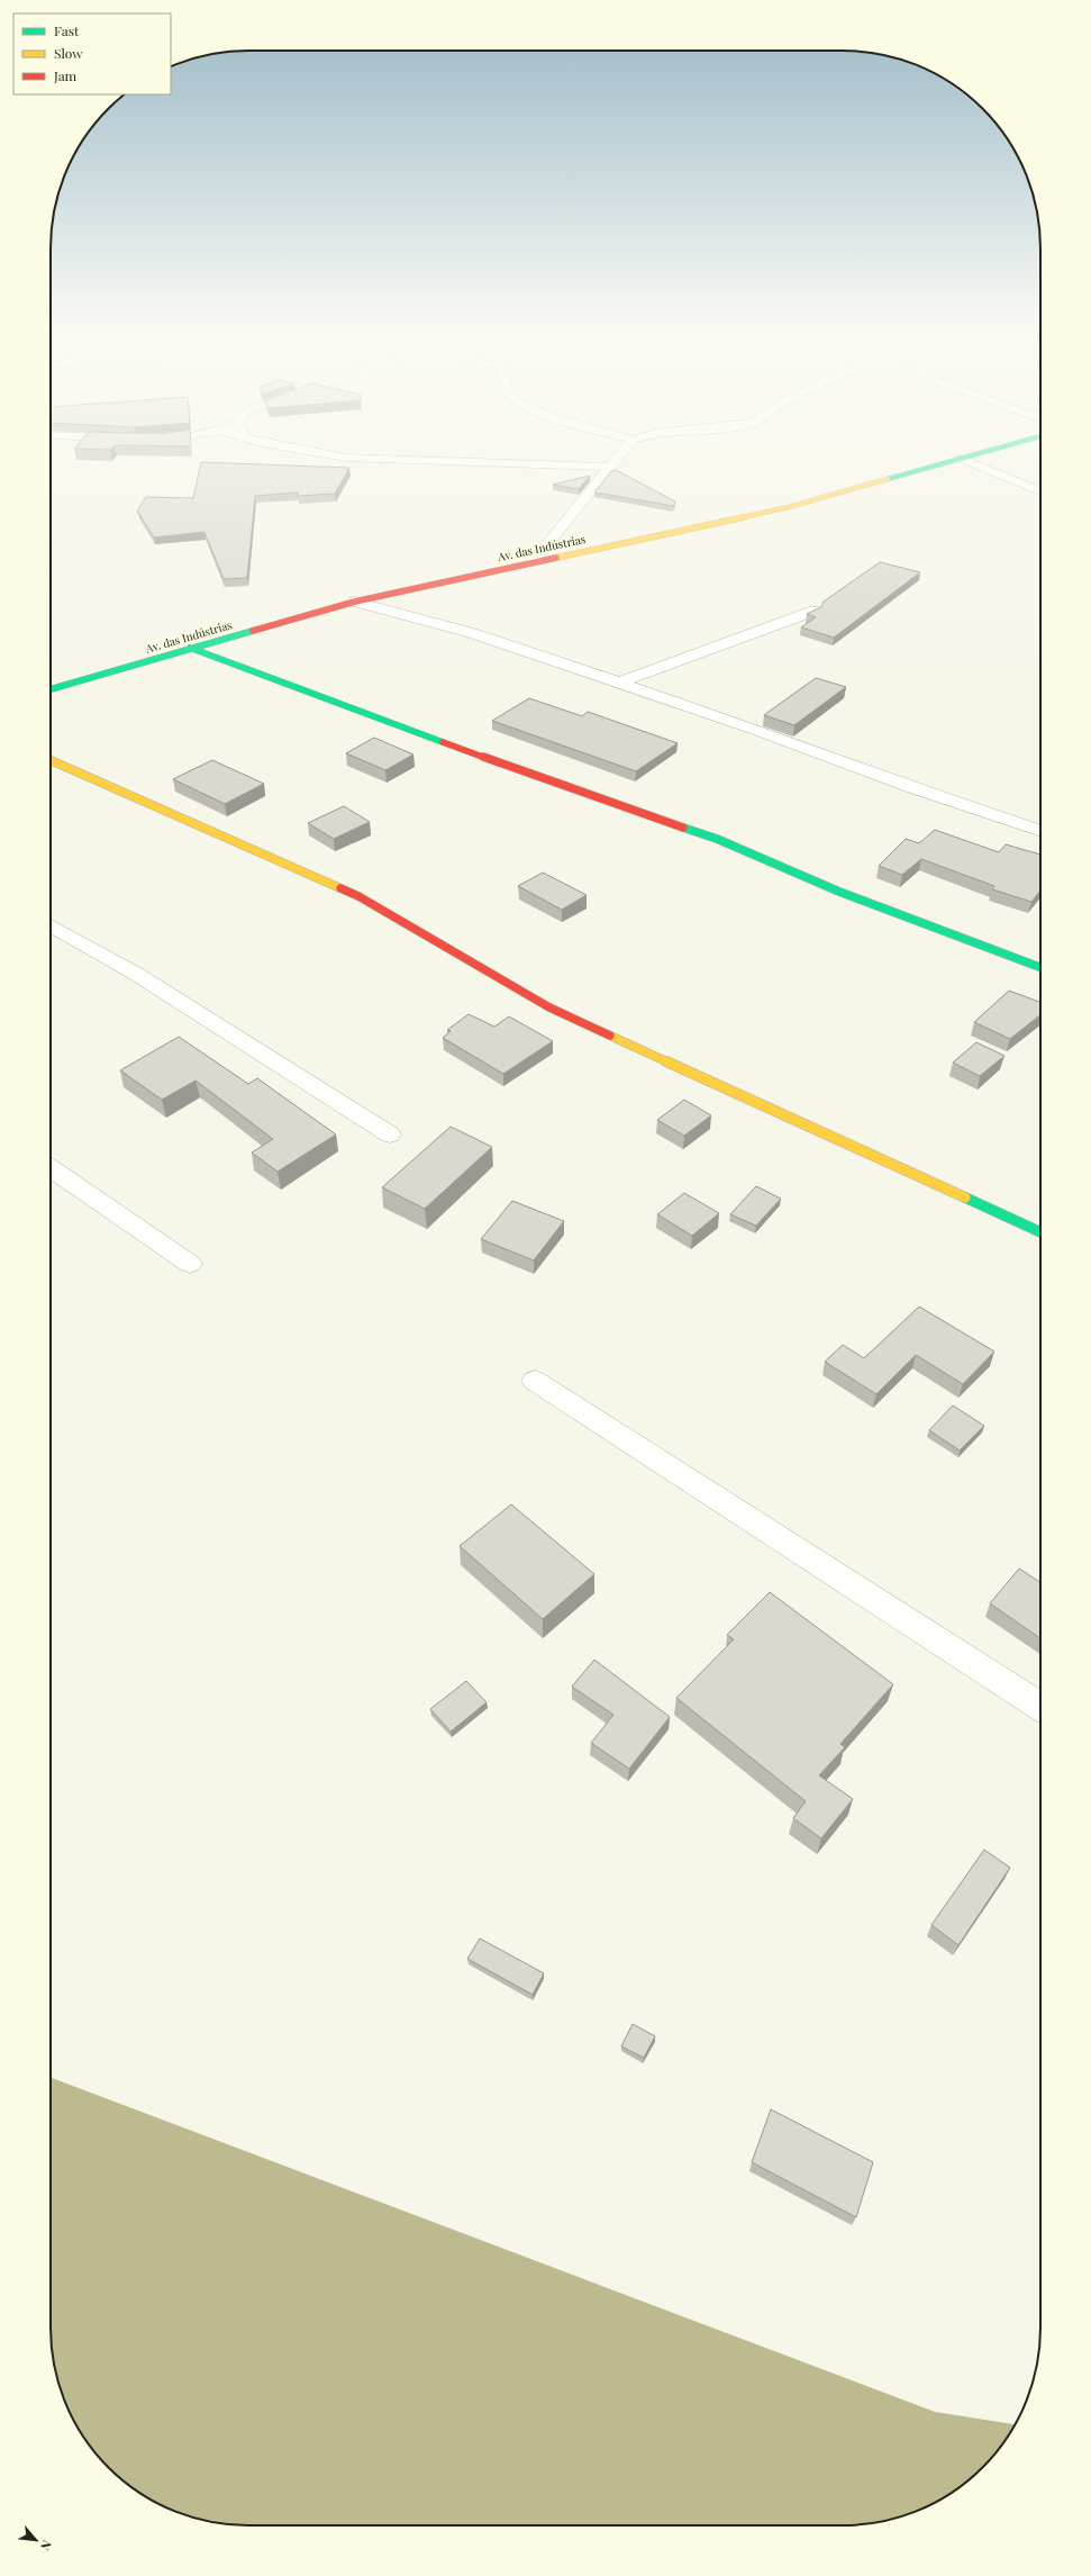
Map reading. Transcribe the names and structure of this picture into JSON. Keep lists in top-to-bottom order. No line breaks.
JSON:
{"streets":{"street":["Av. das Indústrias"]},"legend":["Fast","Slow","Jam"],"north":"bottom right"}
